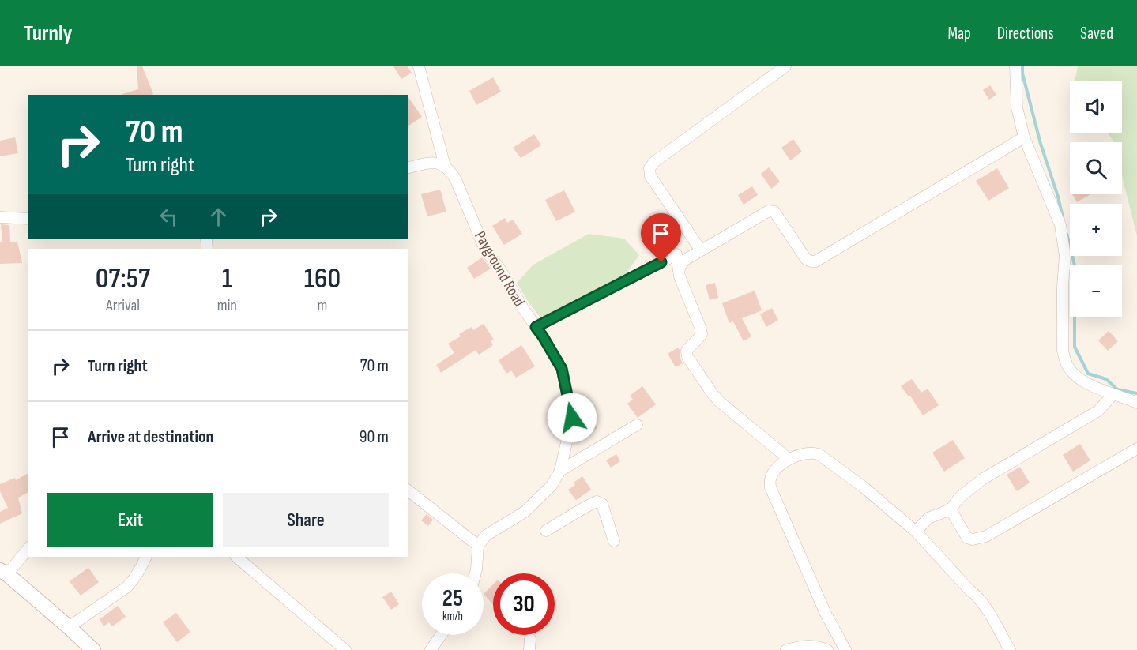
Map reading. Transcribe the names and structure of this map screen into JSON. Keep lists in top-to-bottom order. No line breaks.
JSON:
{"streets":{"street":["Payground Road"]},"page":{"header":"Turnly","nav":["Map","Directions","Saved"],"map_buttons":["+","−"],"turn":["70 m","Turn right"],"eta":["07:57","Arrival","1","min","160","m"],"list":[{"name":"Turn right","value":"70 m"},{"name":"Arrive at destination","value":"90 m"}],"buttons":["Exit","Share"],"speed":"25 km/h","limit":"30"}}
